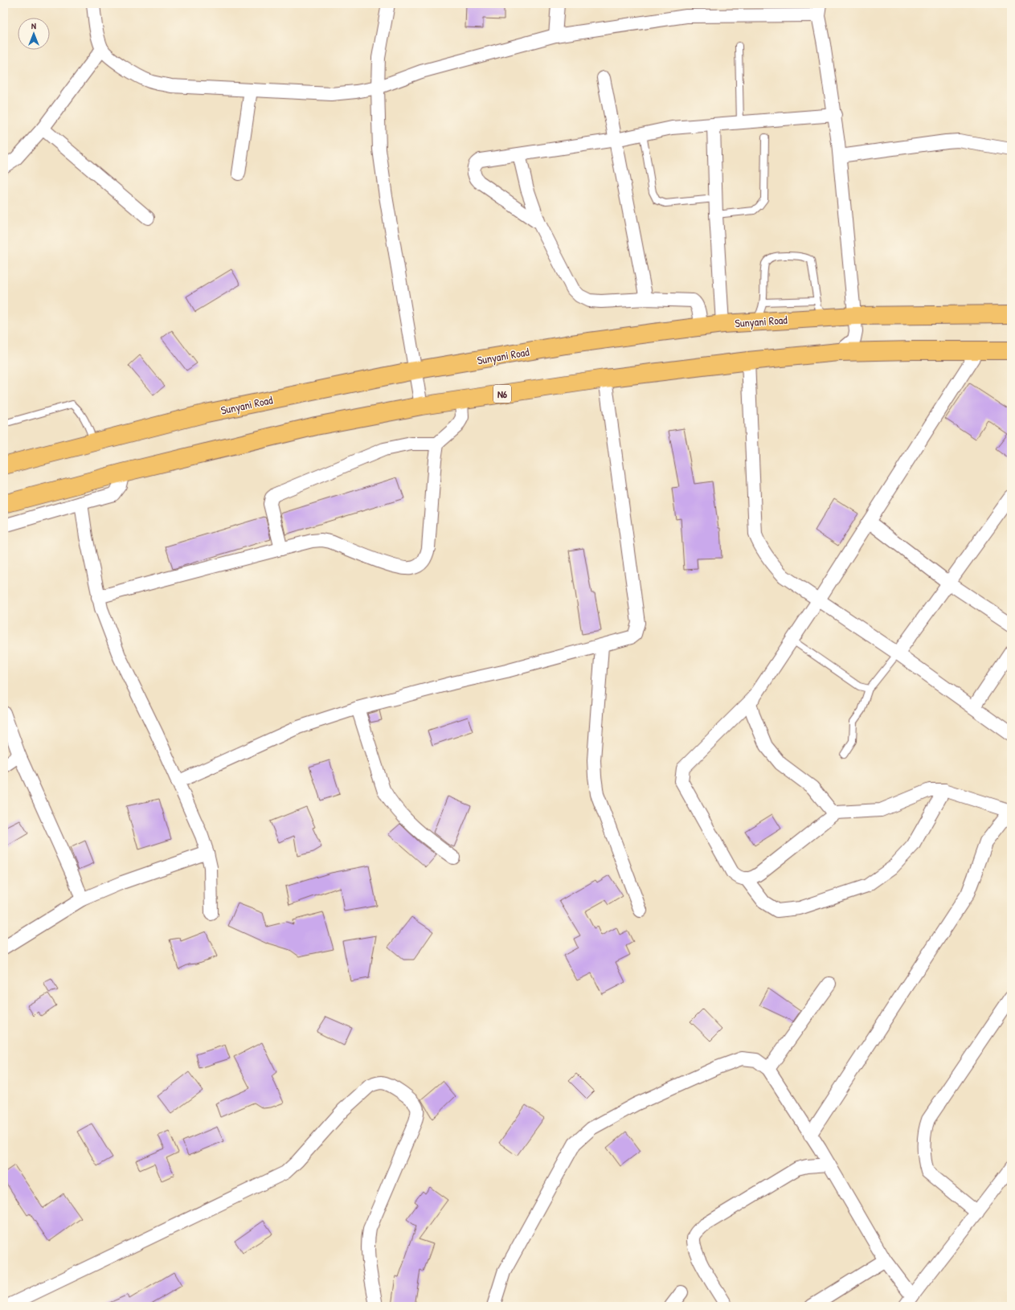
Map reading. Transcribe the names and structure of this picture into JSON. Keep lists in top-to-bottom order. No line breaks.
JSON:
{"streets":{"main road":["Sunyani Road","N6"]},"north":"top"}
